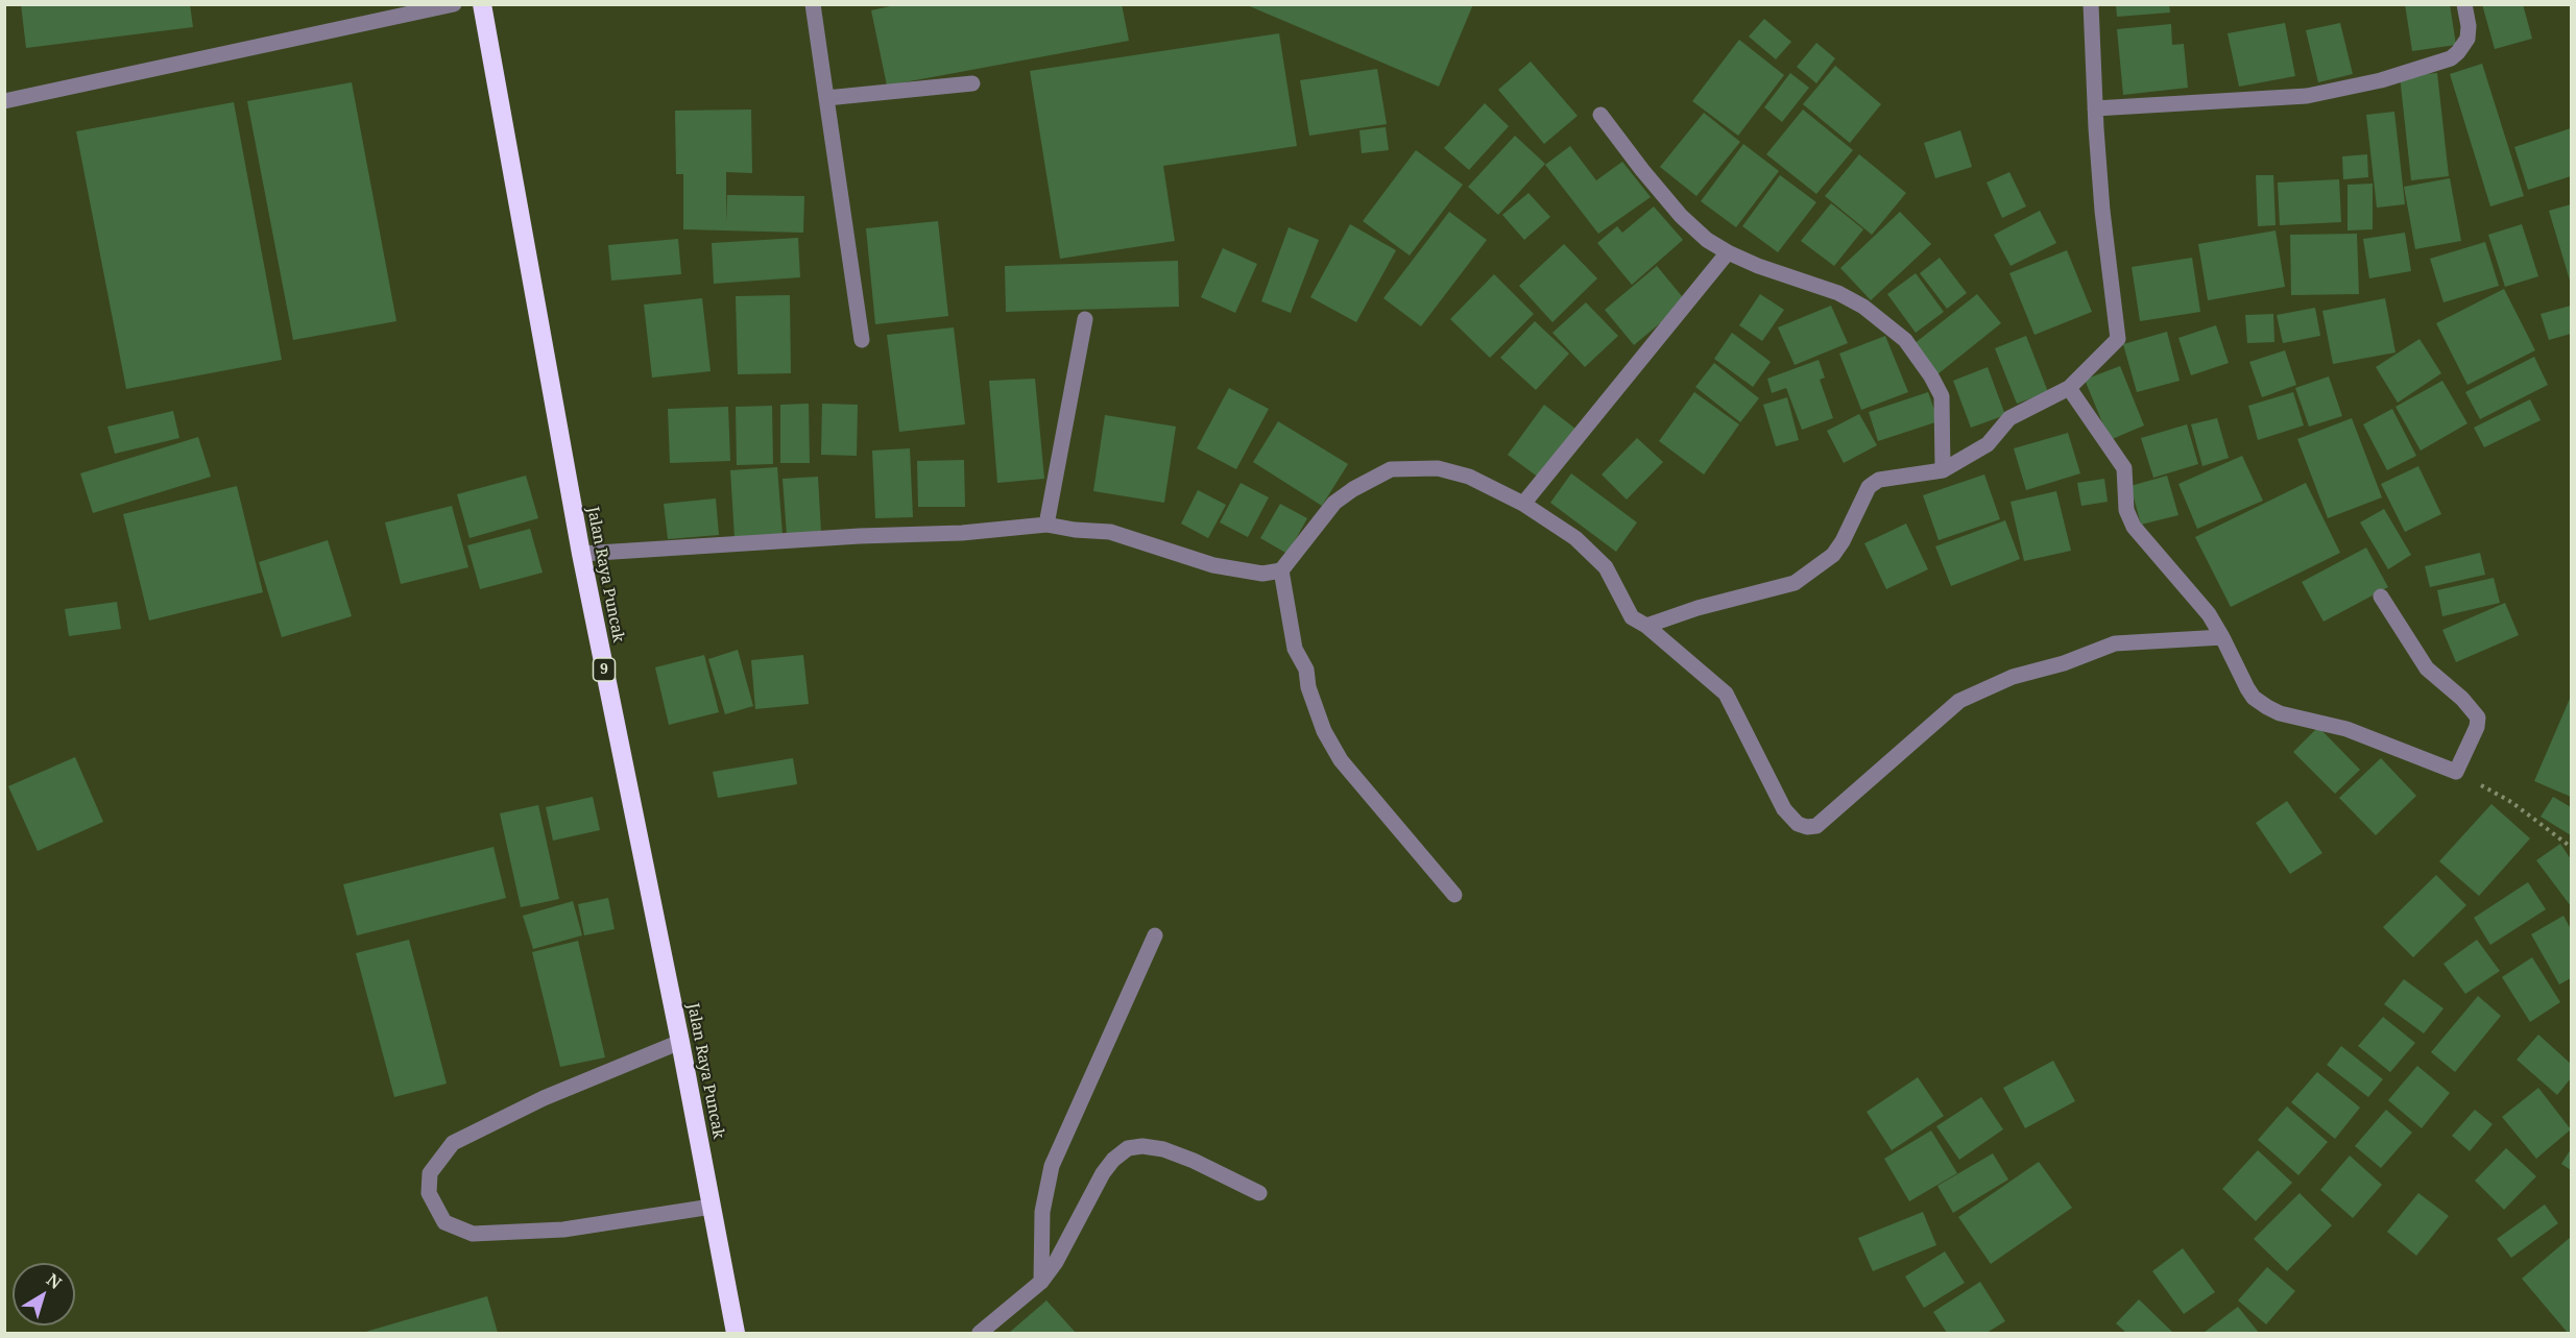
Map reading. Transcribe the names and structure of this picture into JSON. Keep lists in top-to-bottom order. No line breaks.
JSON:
{"streets":{"highway":["Jalan Raya Puncak","9"]},"north":"top right"}
